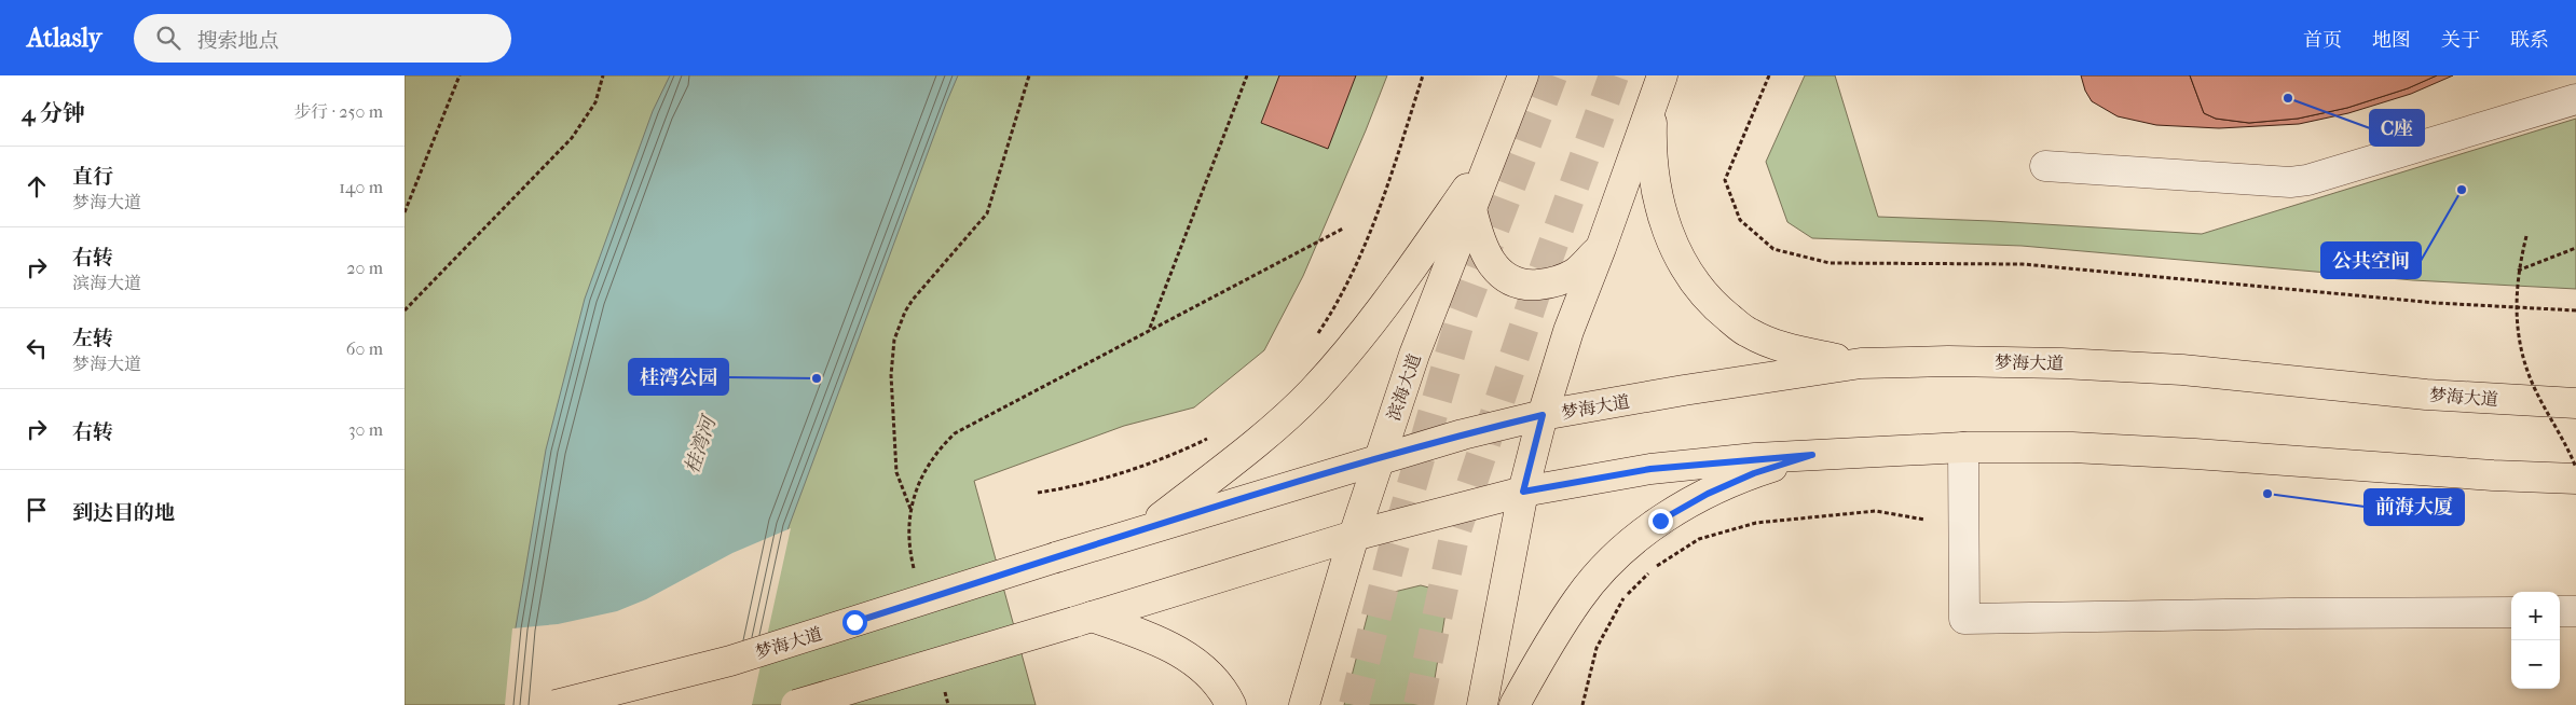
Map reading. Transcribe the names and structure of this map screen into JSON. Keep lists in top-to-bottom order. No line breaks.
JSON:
{"streets":{"main road":["梦海大道","滨海大道"]},"crossings":[["梦海大道","滨海大道"]],"water":["桂湾河"],"places":["C座","公共空间","桂湾公园","前海大厦"],"page":{"header":"Atlasly","search":"搜索地点","nav":["首页","地图","关于","联系"],"heading":["4 分钟","步行 · 250 m"],"list":[["直行","梦海大道","140 m"],["右转","滨海大道","20 m"],["左转","梦海大道","60 m"],["右转","30 m"],"到达目的地"],"map_buttons":["+","−"]}}
